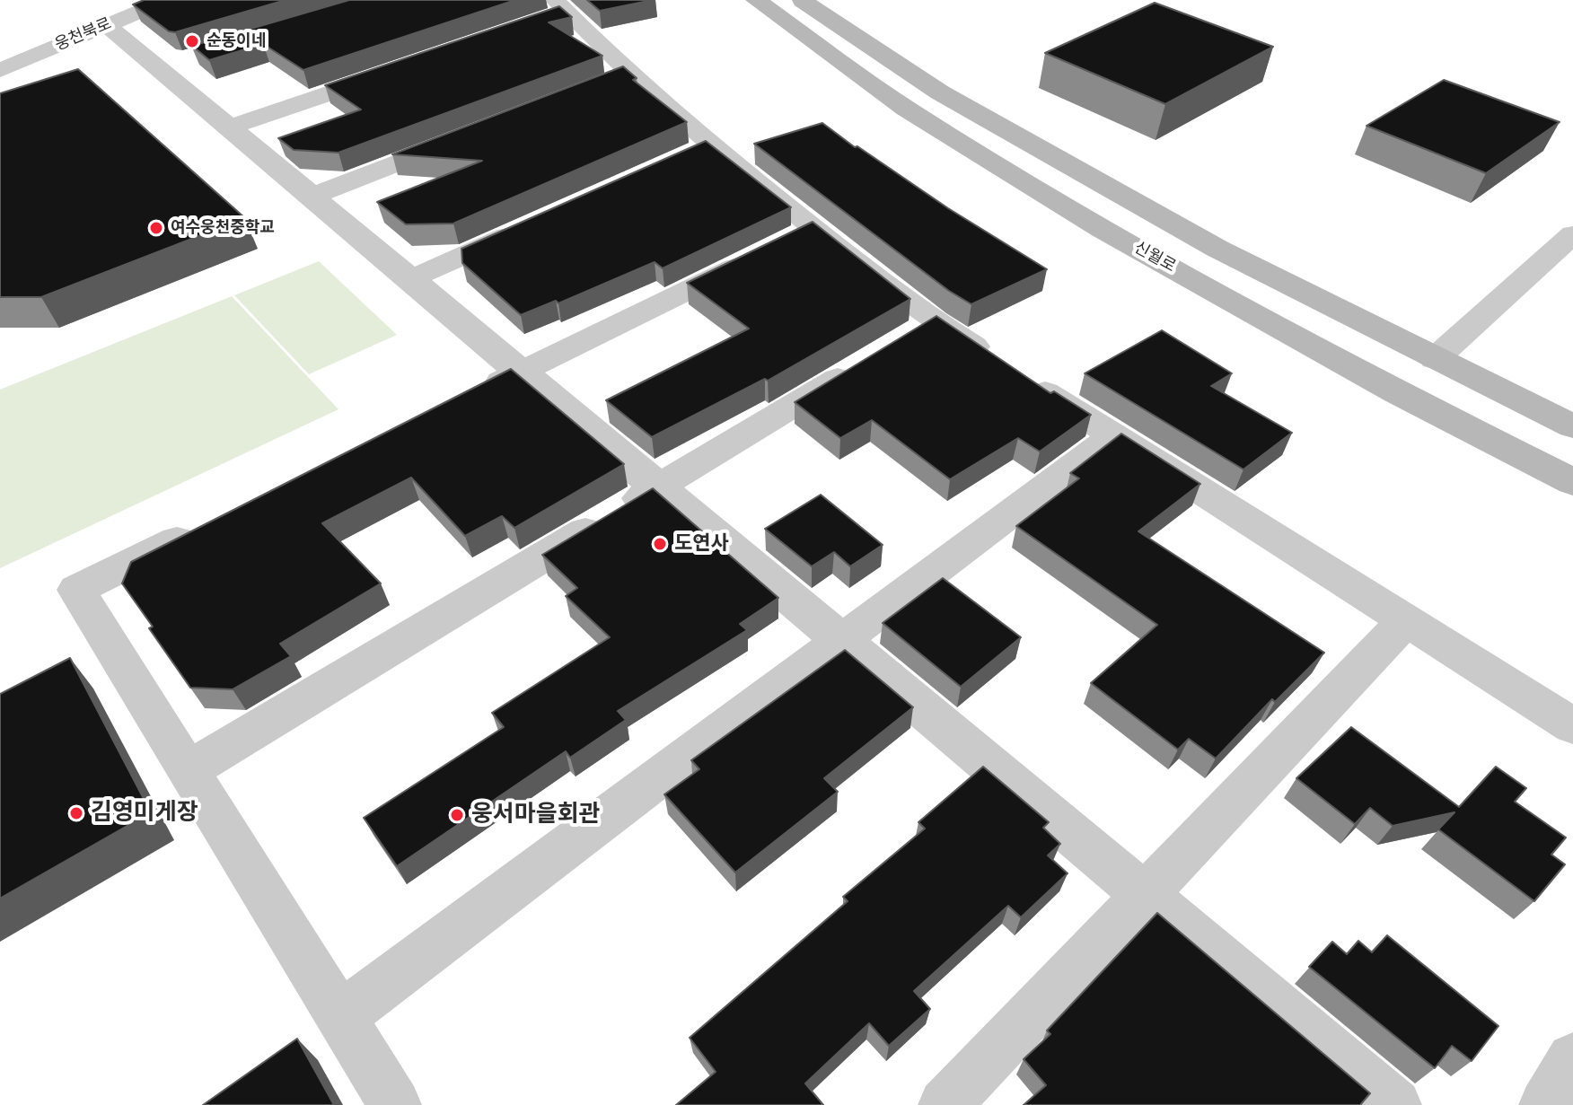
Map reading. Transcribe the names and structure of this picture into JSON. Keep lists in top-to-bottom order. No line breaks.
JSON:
{"streets":{"street":["웅천북로","신월로"]},"places":["순동이네","여수웅천중학교","도연사","김영미게장","웅서마을회관"]}
